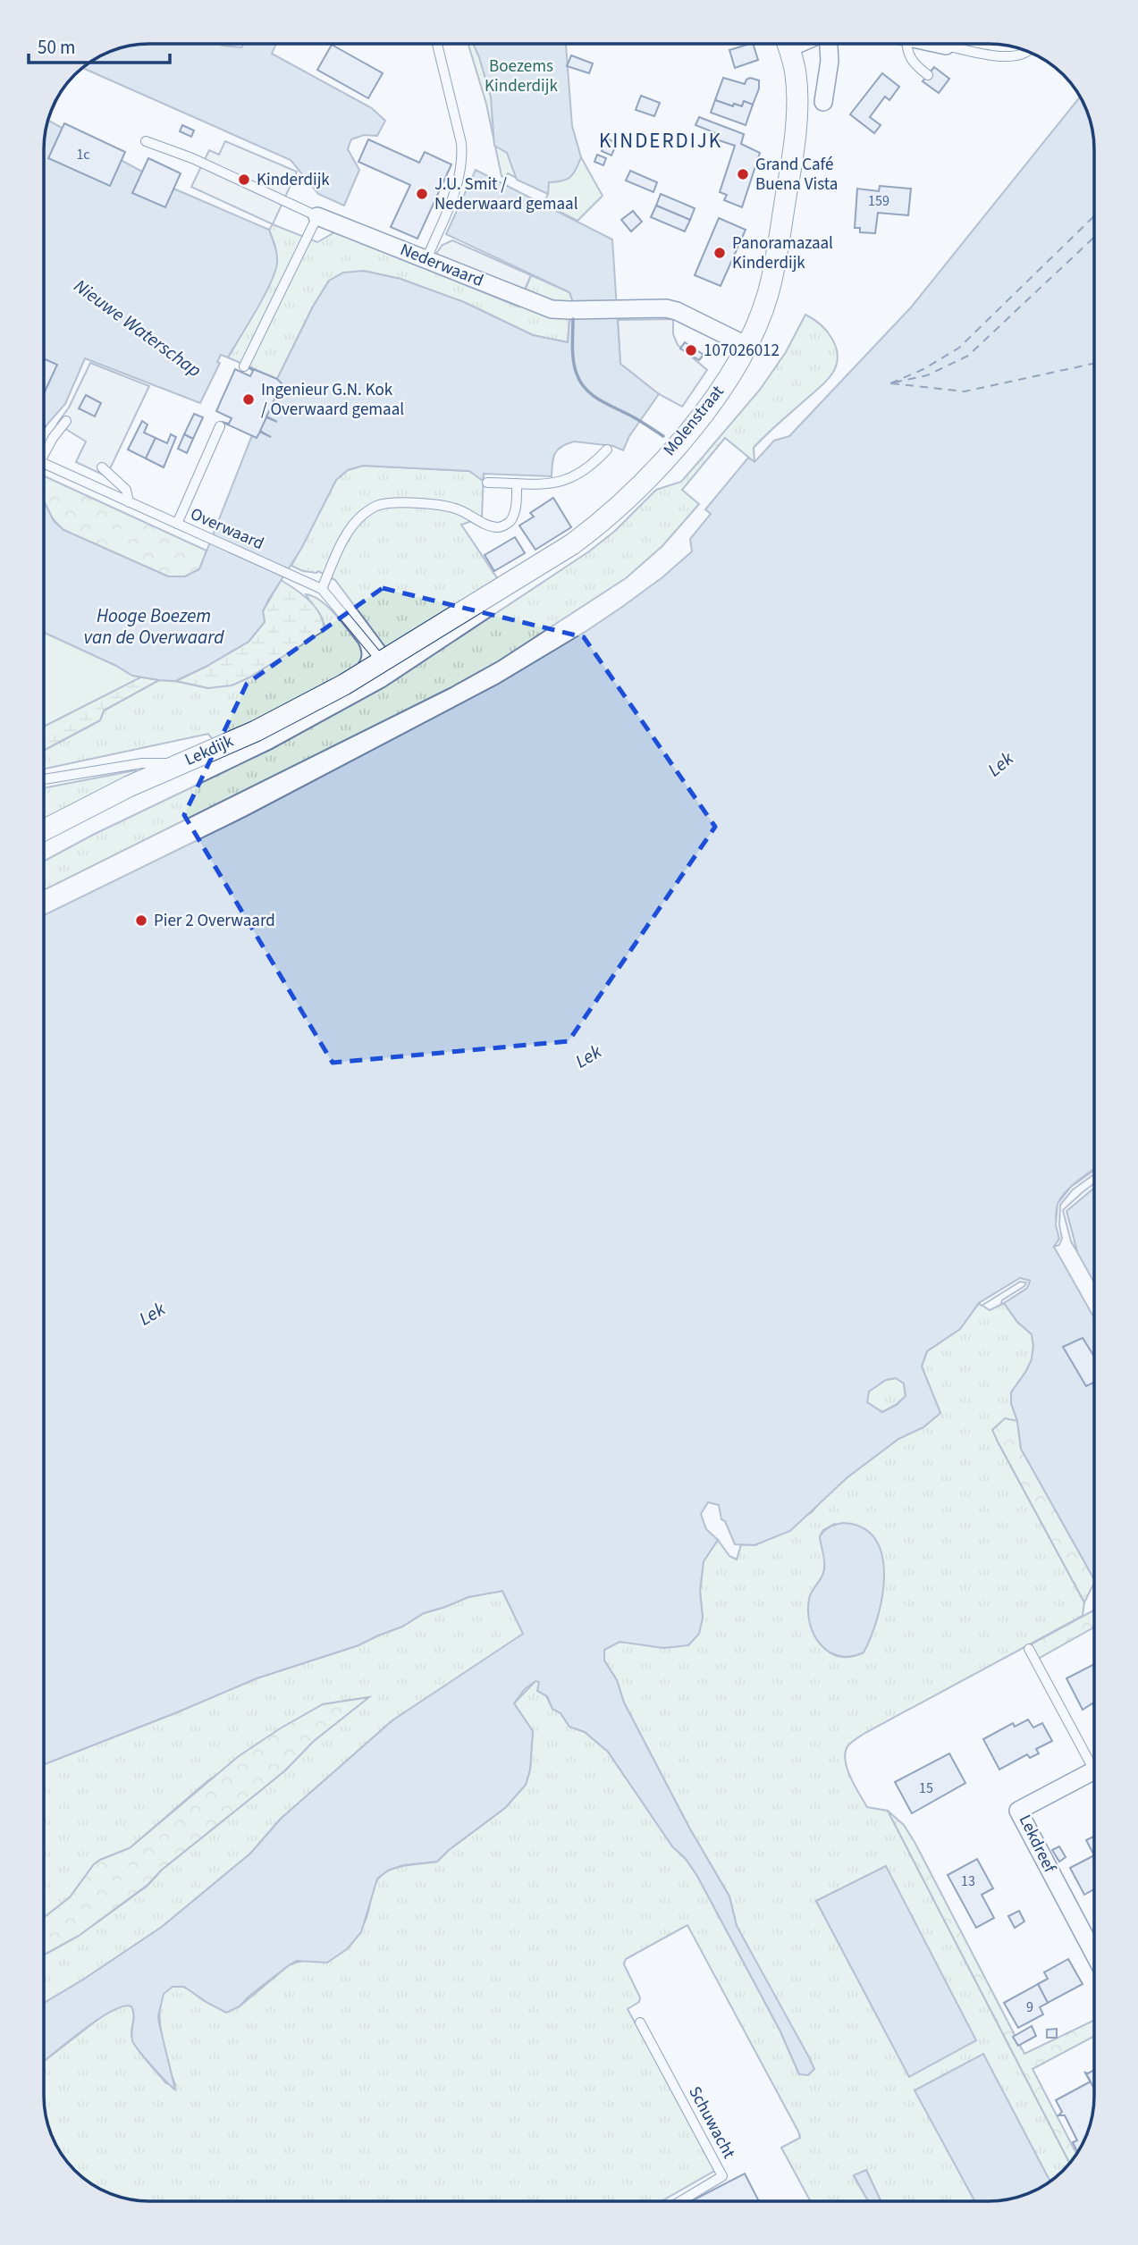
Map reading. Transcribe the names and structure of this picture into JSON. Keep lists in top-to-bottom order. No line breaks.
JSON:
{"streets":{"street":["Nederwaard","Molenstraat","Lekdijk","Lekdreef"],"lane":["Overwaard","Schuwacht"]},"crossings":[["Nederwaard","Molenstraat"],["Molenstraat","Overwaard"],["Molenstraat","Lekdijk"],["Overwaard","Lekdijk"]],"districts":["KINDERDIJK"],"water":["Nieuwe Waterschap","Hooge Boezem van de Overwaard","Lek"],"parks":["Boezems Kinderdijk"],"places":["Grand Café Buena Vista","Kinderdijk","J.U. Smit / Nederwaard gemaal","Panoramazaal Kinderdijk","107026012","Ingenieur G.N. Kok / Overwaard gemaal","Pier 2 Overwaard"],"house_numbers":["1c","159","15","13","9"],"scale_bar":"50 m"}
